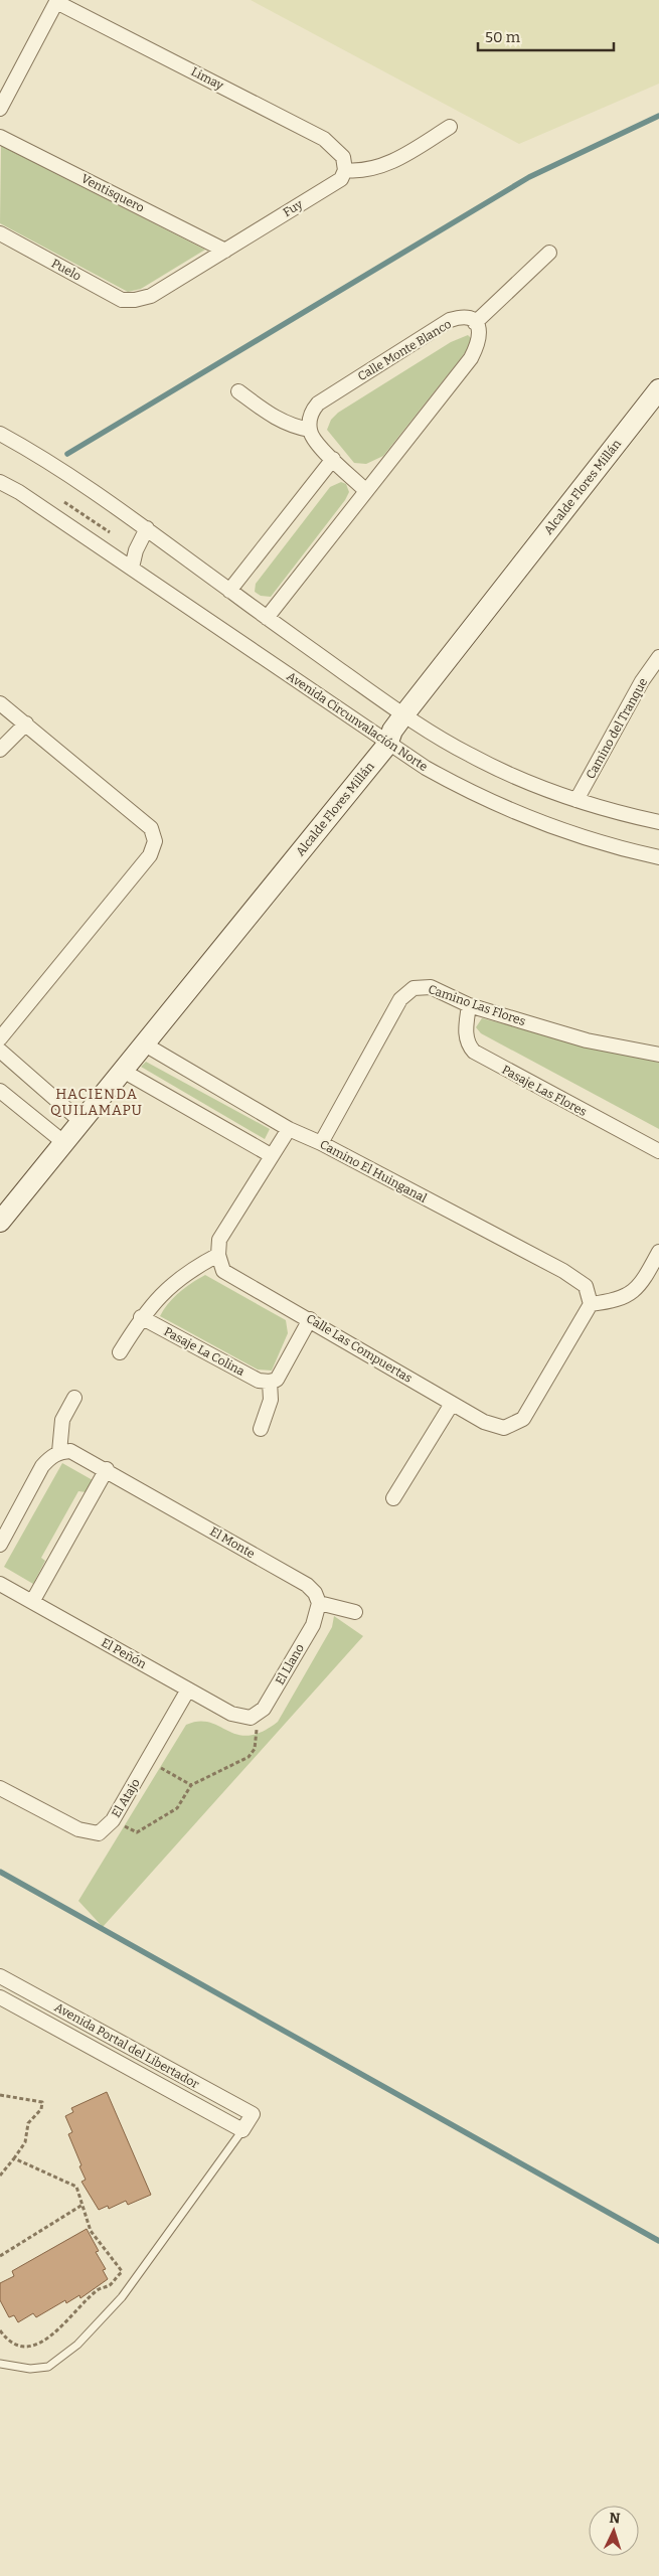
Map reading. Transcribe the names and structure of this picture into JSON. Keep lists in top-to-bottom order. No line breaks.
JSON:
{"streets":{"street":["Limay","Ventisquero","Fuy","Puelo","Calle Monte Blanco","Alcalde Flores Millán","Avenida Circunvalación Norte","Camino del Tranque","Camino Las Flores","Pasaje Las Flores","Camino El Huinganal","Calle Las Compuertas","Pasaje La Colina","El Monte","El Peñón","El Llano","El Atajo","Avenida Portal del Libertador"]},"crossings":[["Limay","Fuy"],["Ventisquero","Fuy"],["Fuy","Puelo"],["Alcalde Flores Millán","Avenida Circunvalación Norte"],["Alcalde Flores Millán","Camino El Huinganal"],["Camino Las Flores","Pasaje Las Flores"],["Camino Las Flores","Camino El Huinganal"],["Camino El Huinganal","Calle Las Compuertas"],["El Monte","El Llano"],["El Peñón","El Llano"],["El Peñón","El Atajo"]],"districts":["HACIENDA QUILAMAPU"],"scale_bar":"50 m","north":"top"}
